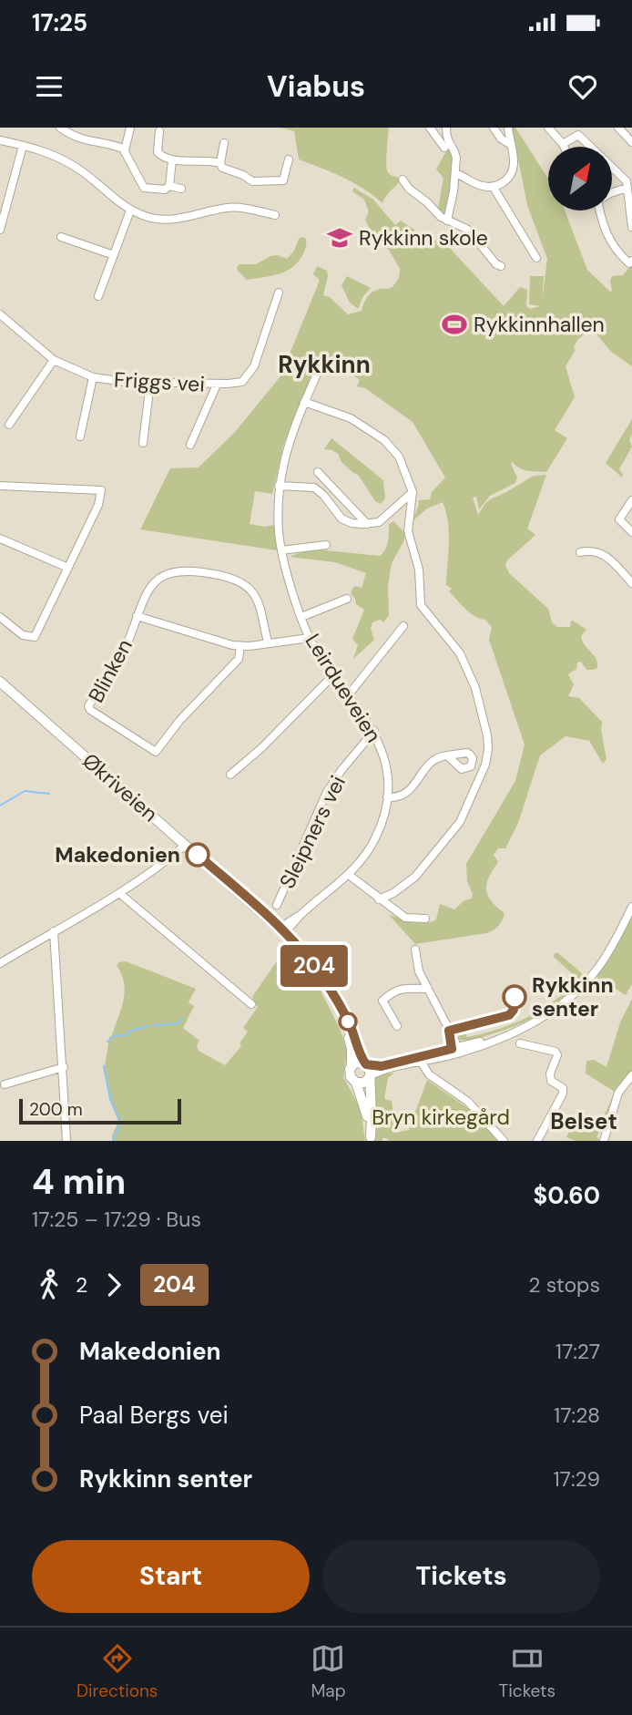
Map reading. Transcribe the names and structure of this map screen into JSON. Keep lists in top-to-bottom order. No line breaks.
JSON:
{"streets":{"main road":["Økriveien"],"street":["Friggs vei","Blinken","Leirdueveien","Sleipners vei"]},"crossings":[["Leirdueveien","Økriveien"],["Leirdueveien","Sleipners vei"]],"districts":["Rykkinn","Belset"],"parks":["Bryn kirkegård"],"places":{"school or university":["Rykkinn skole"],"sports":["Rykkinnhallen"],"other":["Makedonien","Rykkinn senter"]},"lines":["bus line 204"],"scale_bar":"200 m","north":"top right","page":{"status":"17:25","header":"Viabus","on_map":"204","scale":"200 m","heading":["4 min","17:25 – 17:29 · Bus","$0.60"],"legs":["2","204","2 stops"],"list":[{"name":"Makedonien","value":"17:27"},{"name":"Paal Bergs vei","value":"17:28"},{"name":"Rykkinn senter","value":"17:29"}],"buttons":["Start","Tickets"],"tabs":["Directions","Map","Tickets"]}}
